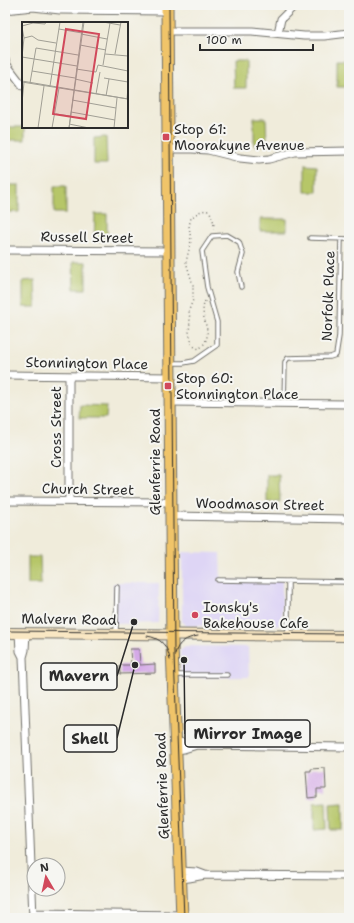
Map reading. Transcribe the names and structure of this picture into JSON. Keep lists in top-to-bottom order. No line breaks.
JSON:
{"streets":{"main road":["Glenferrie Road","Malvern Road"],"street":["Russell Street","Stonnington Place","Cross Street","Church Street","Woodmason Street"],"lane":["Norfolk Place"]},"crossings":[["Russell Street","Glenferrie Road"],["Stonnington Place","Cross Street"],["Stonnington Place","Glenferrie Road"],["Cross Street","Church Street"],["Glenferrie Road","Church Street"],["Glenferrie Road","Woodmason Street"],["Glenferrie Road","Malvern Road"]],"places":{"transit":["Stop 61: Moorakyne Avenue","Stop 60: Stonnington Place"],"other":["Ionsky's Bakehouse Cafe","Mavern","Mirror Image","Shell"]},"scale_bar":"100 m","north":"top"}
